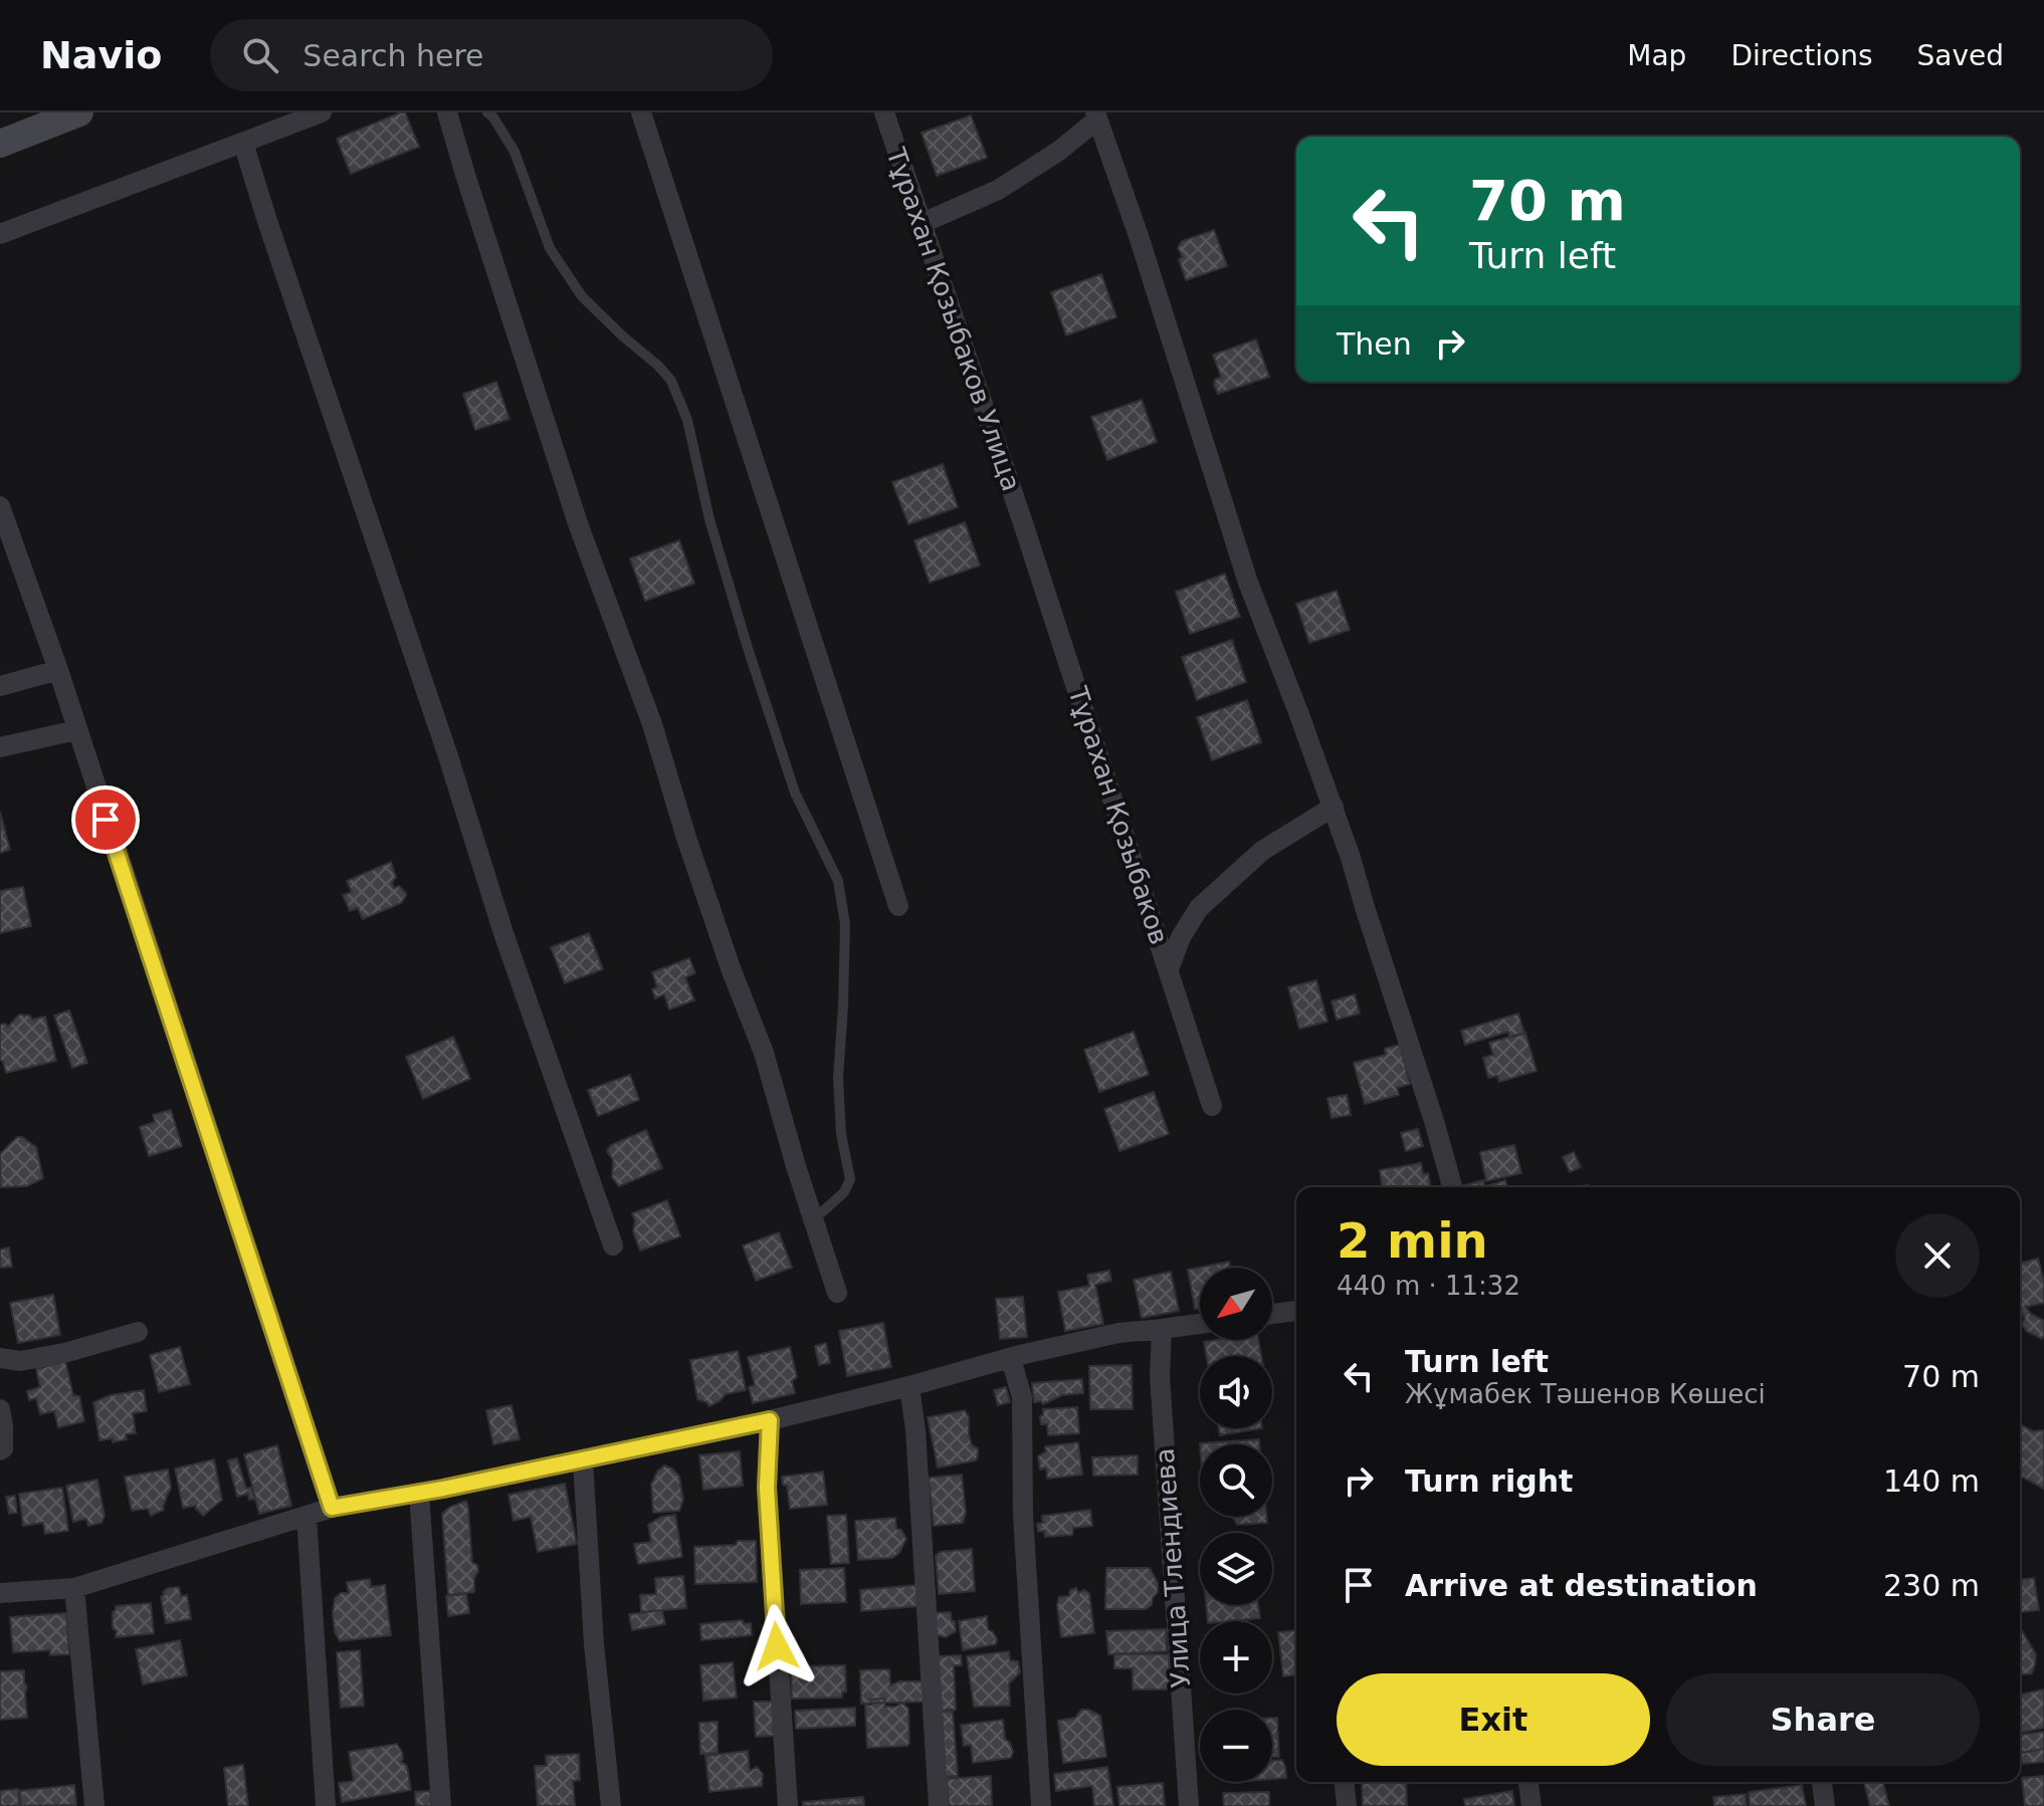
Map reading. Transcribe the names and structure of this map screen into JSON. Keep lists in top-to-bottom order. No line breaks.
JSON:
{"streets":{"street":["Тұрахан Қозыбаков Улица","Тұрахан Қозыбаков","Улица Тлендиева"]},"crossings":[["Тұрахан Қозыбаков Улица","Тұрахан Қозыбаков"]],"north":"bottom left","page":{"header":"Navio","search":"Search here","nav":["Map","Directions","Saved"],"turn":["70 m","Turn left"],"then":"Then","heading":["2 min","440 m · 11:32"],"map_buttons":["+","−"],"list":[{"name":"Turn left","note":"Жұмабек Тәшенов Көшесі","value":"70 m"},{"name":"Turn right","value":"140 m"},{"name":"Arrive at destination","value":"230 m"}],"buttons":["Exit","Share"]}}
